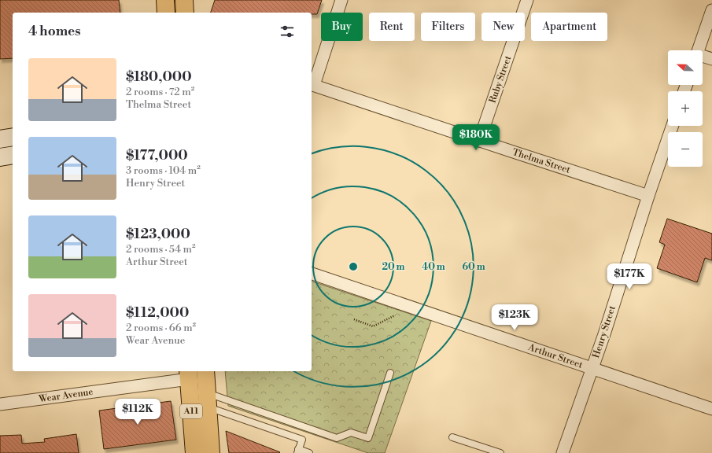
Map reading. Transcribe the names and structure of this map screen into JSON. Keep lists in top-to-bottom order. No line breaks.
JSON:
{"streets":{"main road":["A11"],"street":["Ruby Street","Thelma Street","Henry Street","Arthur Street","Wear Avenue"]},"crossings":[["Ruby Street","Thelma Street"],["Thelma Street","Henry Street"],["Henry Street","Arthur Street"],["Wear Avenue","A11"]],"north":"left","page":{"chip":["Buy","Rent","Filters","New","Apartment"],"heading":"4 homes","map_buttons":["+","−"],"list":[{"name":"$180,000","note":"2 rooms · 72 m² · Thelma Street"},{"name":"$177,000","note":"3 rooms · 104 m² · Henry Street"},{"name":"$123,000","note":"2 rooms · 54 m² · Arthur Street"},{"name":"$112,000","note":"2 rooms · 66 m² · Wear Avenue"}],"price":["$180K","$177K","$123K","$112K"]},"rings":["20 m","40 m","60 m"]}
